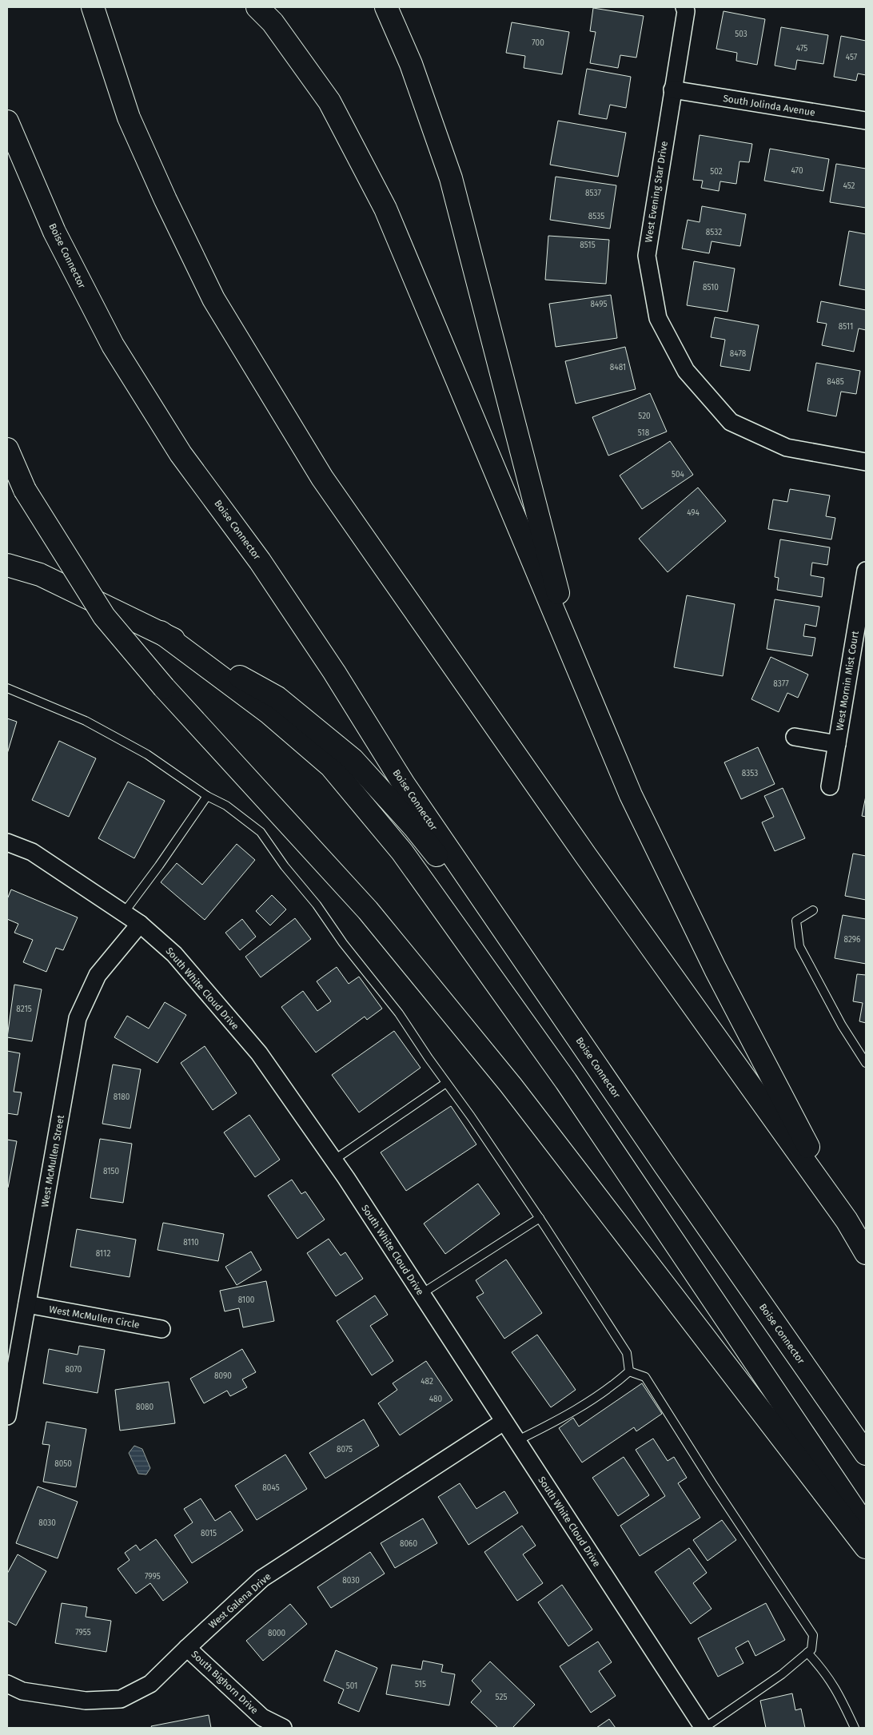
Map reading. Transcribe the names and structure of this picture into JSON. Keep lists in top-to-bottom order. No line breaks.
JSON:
{"streets":{"highway":["Boise Connector"],"street":["South Jolinda Avenue","West Evening Star Drive","West Mornin Mist Court","South White Cloud Drive","West McMullen Street","West McMullen Circle","West Galena Drive","South Bighorn Drive"]},"crossings":[["South Jolinda Avenue","West Evening Star Drive"],["South White Cloud Drive","West McMullen Street"],["South White Cloud Drive","West Galena Drive"],["West McMullen Street","West McMullen Circle"],["West Galena Drive","South Bighorn Drive"]],"house_numbers":["503","700","475","457","470","502","452","8537","8535","8532","8515","8510","8495","8511","8478","8481","8485","520","518","504","494","8377","8353","8296","8215","8180","8150","8110","8112","8100","8070","8090","482","480","8080","8075","8050","8045","8030","8015","8060","7995","8030","7955","8000","515","501","525"]}
